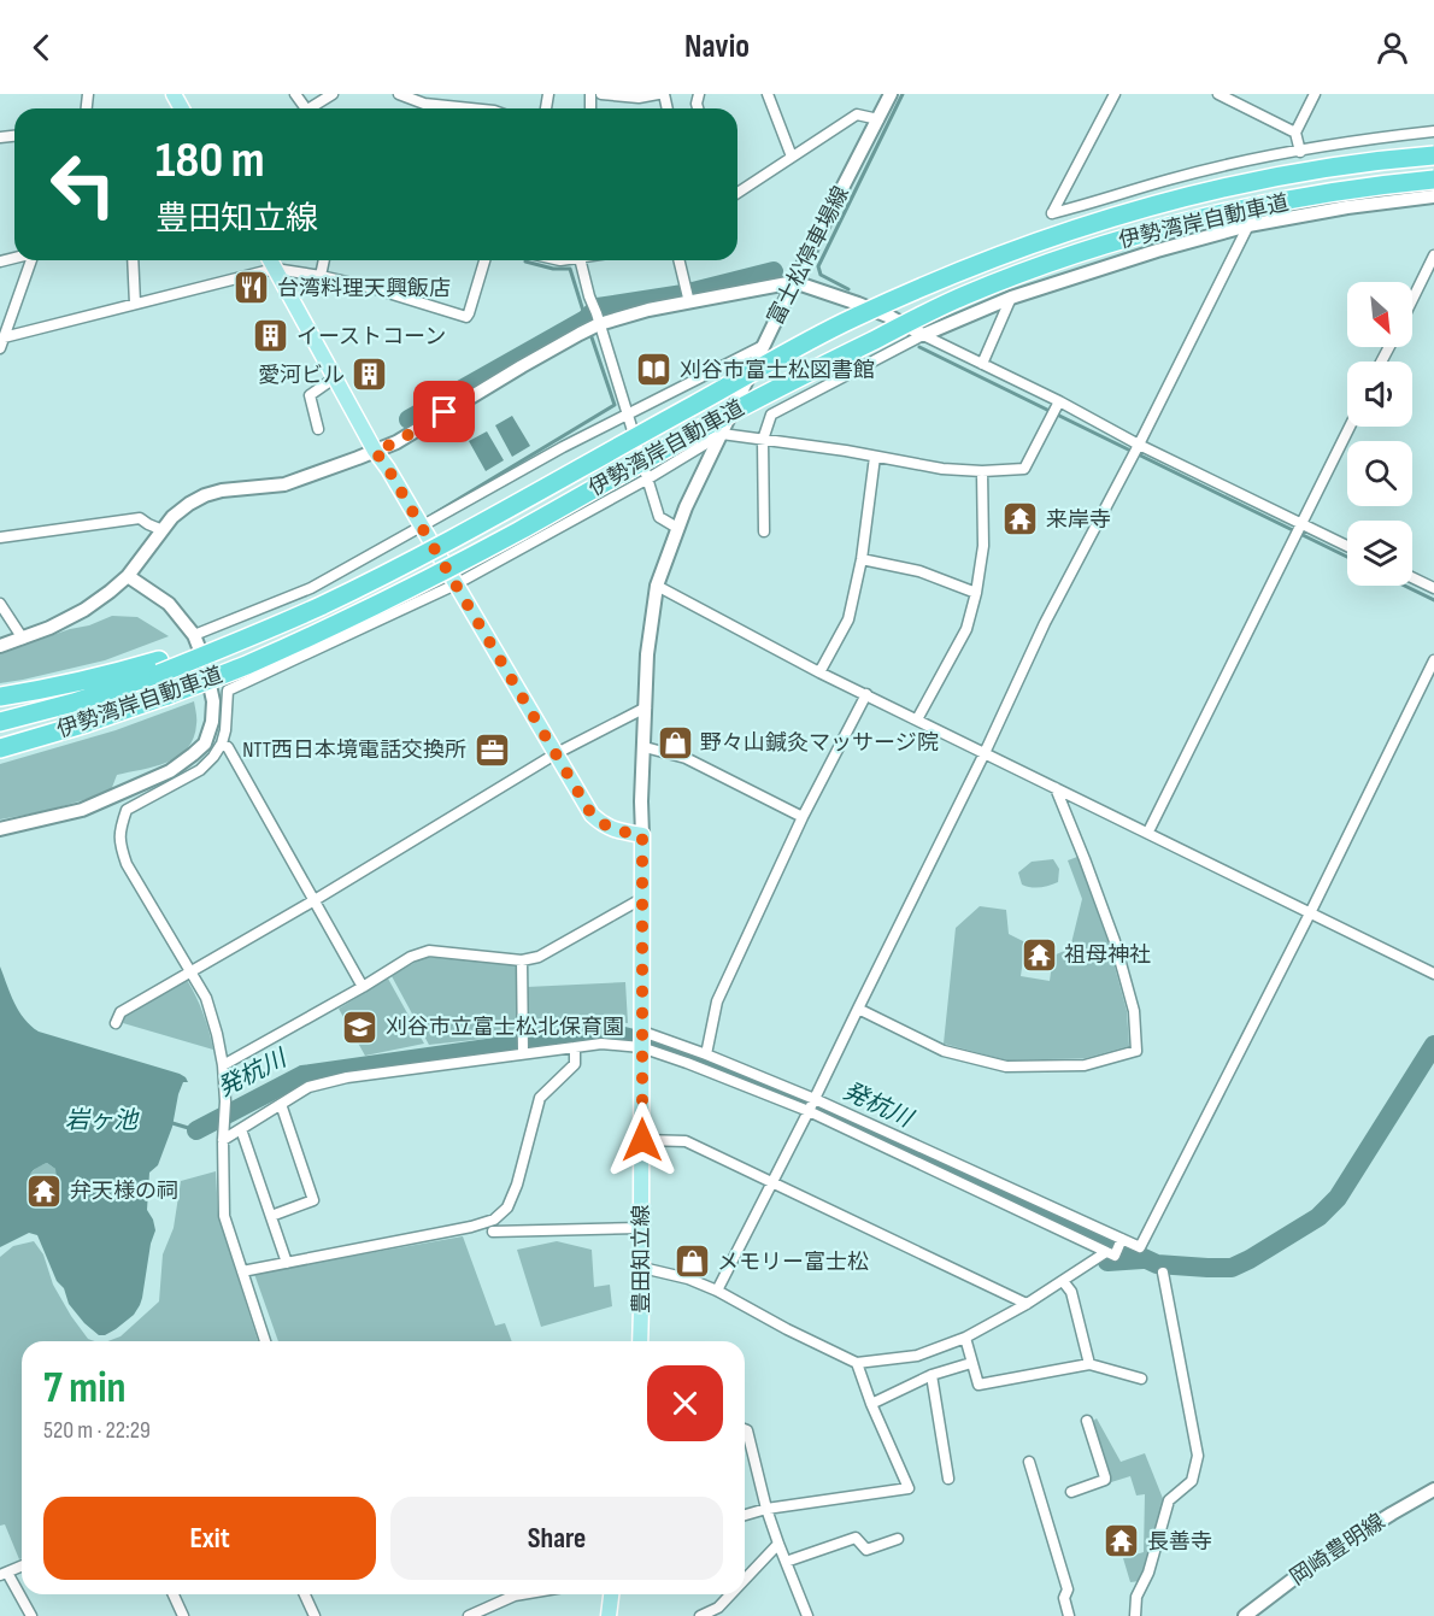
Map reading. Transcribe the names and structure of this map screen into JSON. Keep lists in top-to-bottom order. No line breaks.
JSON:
{"streets":{"highway":["伊勢湾岸自動車道"],"main road":["豊田知立線"],"street":["富士松停車場線","岡崎豊明線"]},"crossings":[["富士松停車場線","豊田知立線"]],"water":["発杭川","岩ヶ池"],"places":{"restaurant":["台湾料理天興飯店"],"building":["イーストコーン","愛河ビル"],"library":["刈谷市富士松図書館"],"temple":["来岸寺","祖母神社","弁天様の祠","長善寺"],"shop":["野々山鍼灸マッサージ院","メモリー富士松"],"office":["NTT西日本境電話交換所"],"school or university":["刈谷市立富士松北保育園"]},"north":"bottom right","page":{"header":"Navio","turn":["180 m","豊田知立線"],"heading":["7 min","520 m · 22:29"],"buttons":["Exit","Share"]}}
